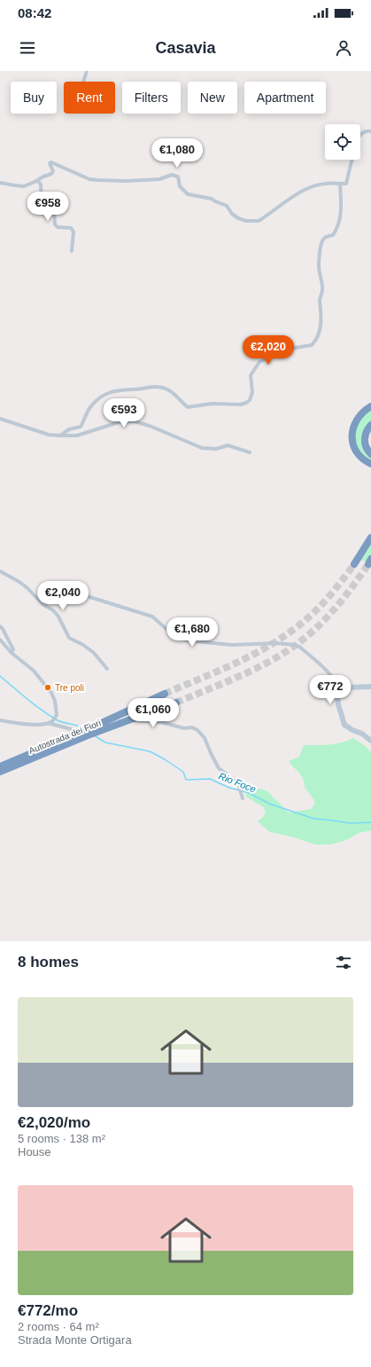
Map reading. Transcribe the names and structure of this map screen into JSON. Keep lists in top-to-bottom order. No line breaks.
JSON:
{"streets":{"highway":["Autostrada dei Fiori"]},"water":["Rio Foce"],"places":["Tre poli"],"page":{"status":"08:42","header":"Casavia","chip":["Buy","Rent","Filters","New","Apartment"],"price":["€1,080","€958","€2,020","€593","€2,040","€1,680","€772","€1,060"],"heading":"8 homes","list":[{"name":"€2,020/mo","note":"5 rooms · 138 m² · House"},{"name":"€772/mo","note":"2 rooms · 64 m² · Strada Monte Ortigara"}]}}
